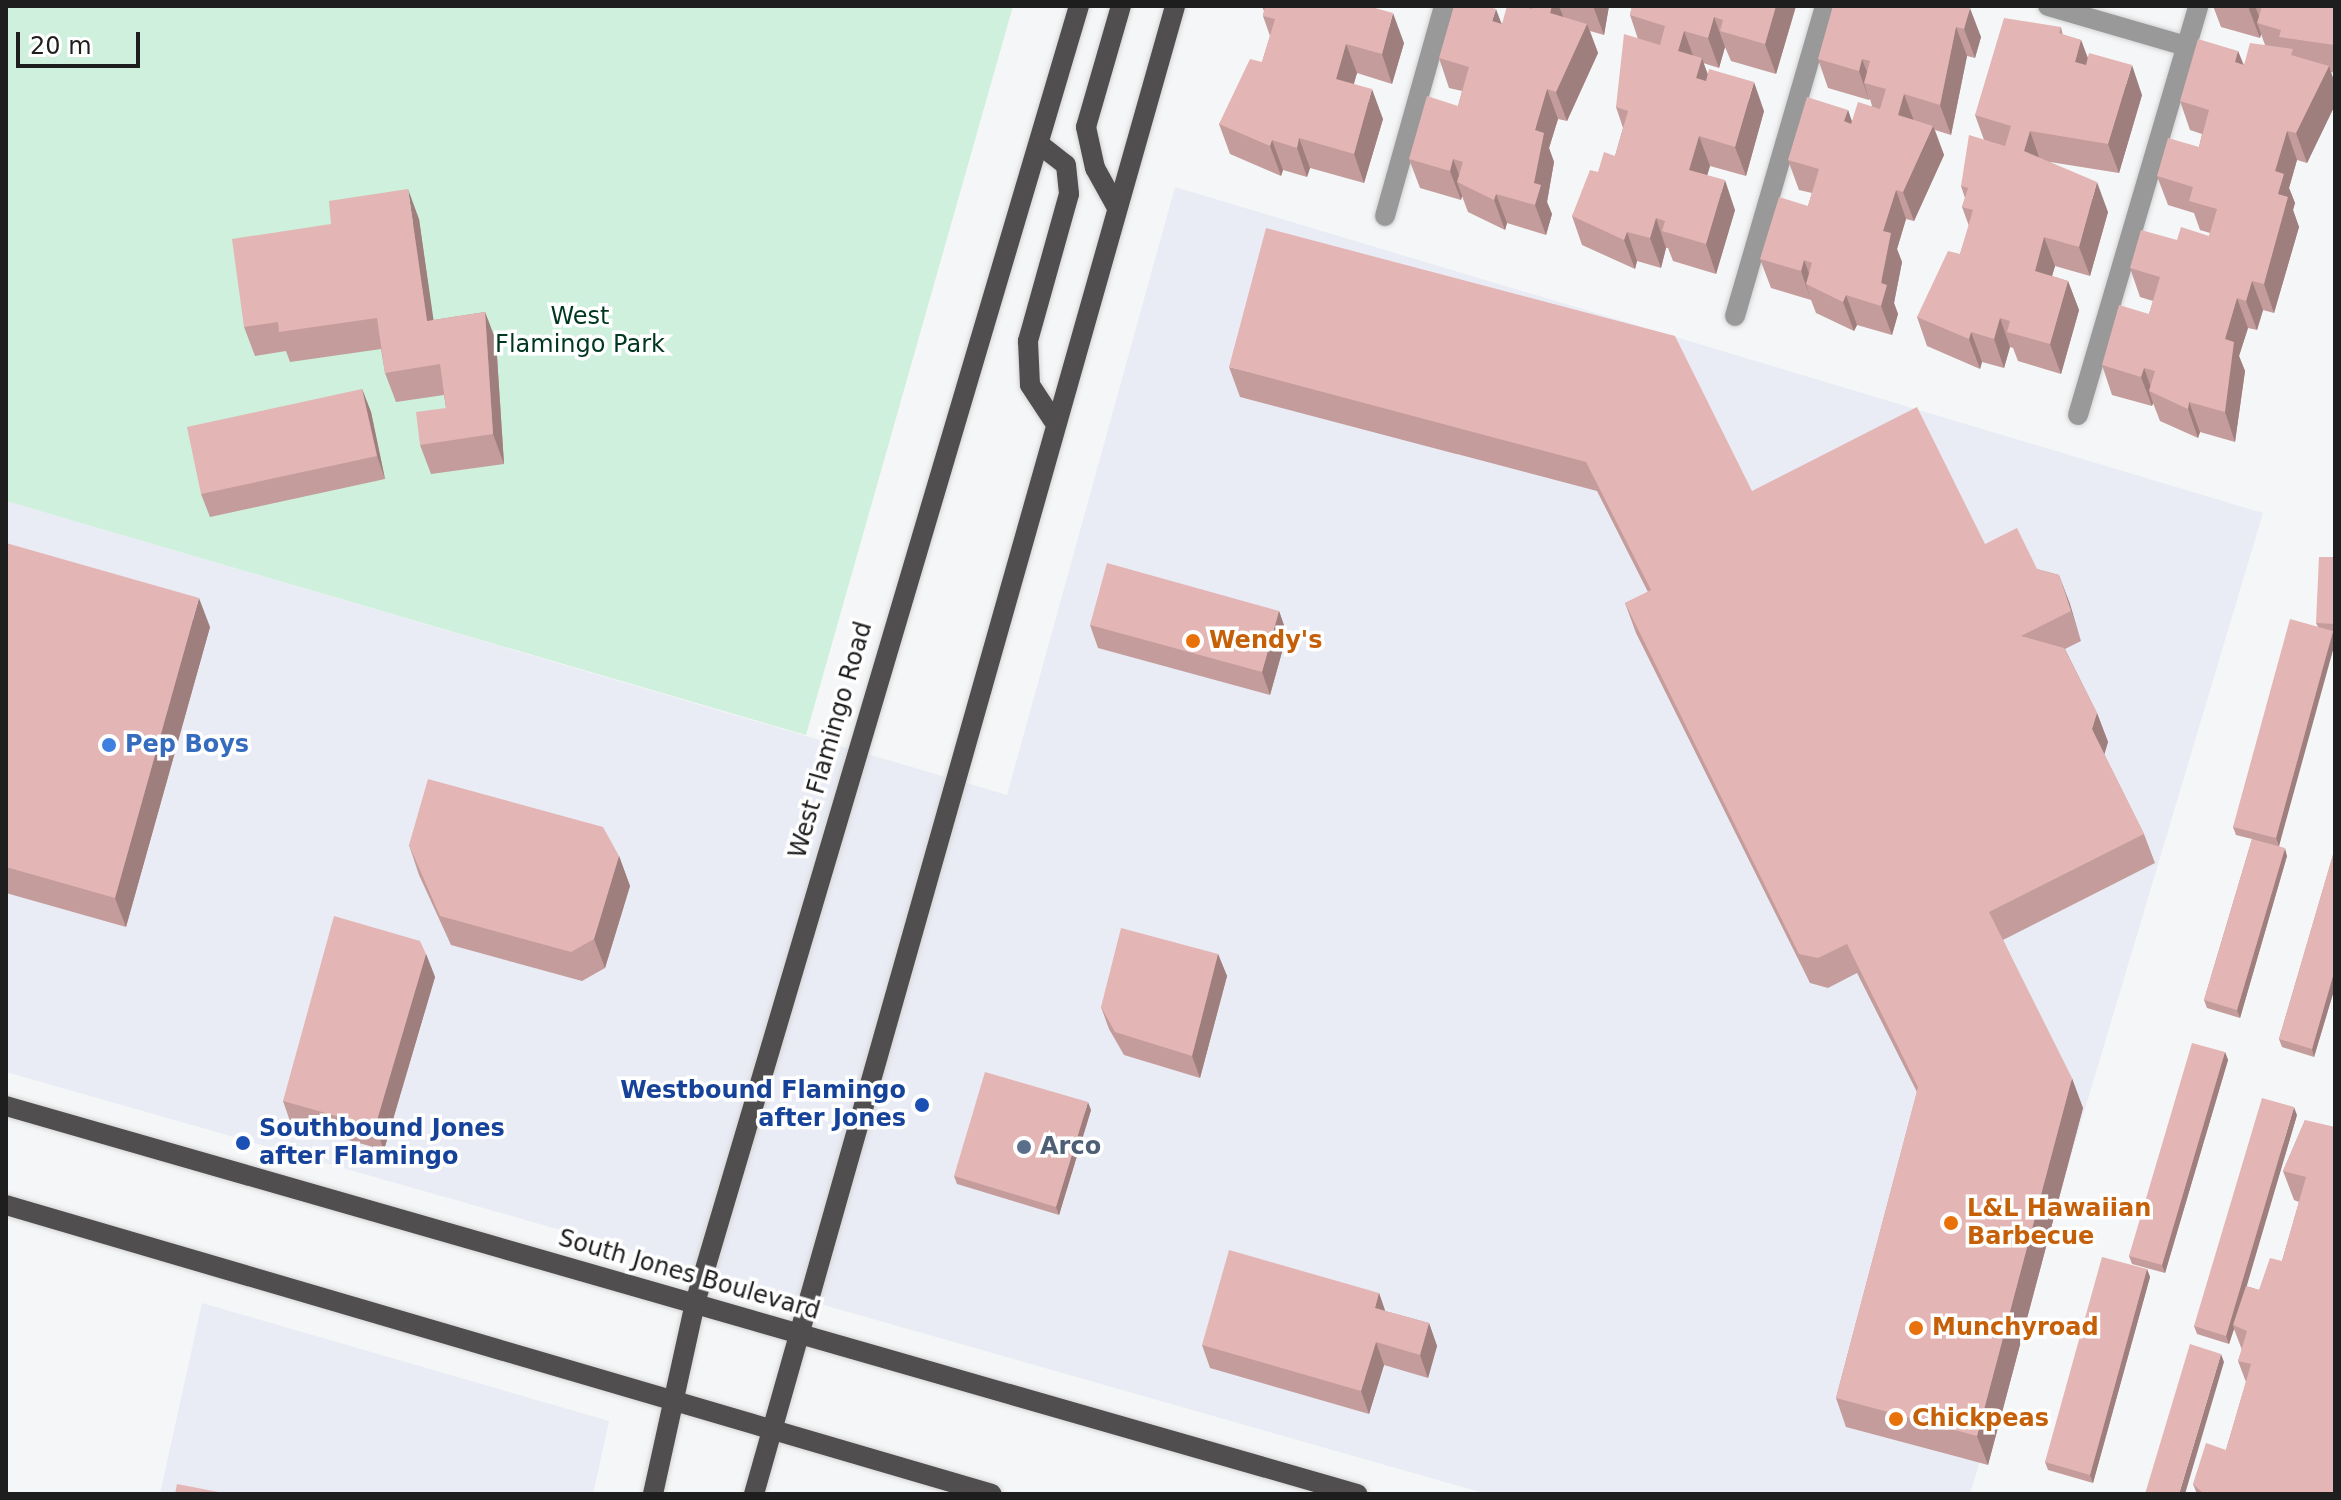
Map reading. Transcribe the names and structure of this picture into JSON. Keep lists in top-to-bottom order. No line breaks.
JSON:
{"streets":{"main road":["West Flamingo Road","South Jones Boulevard"]},"crossings":[["West Flamingo Road","South Jones Boulevard"]],"parks":["West Flamingo Park"],"places":["Wendy's","Pep Boys","Westbound Flamingo after Jones","Southbound Jones after Flamingo","Arco","L&L Hawaiian Barbecue","Munchyroad","Chickpeas"],"scale_bar":"20 m"}
